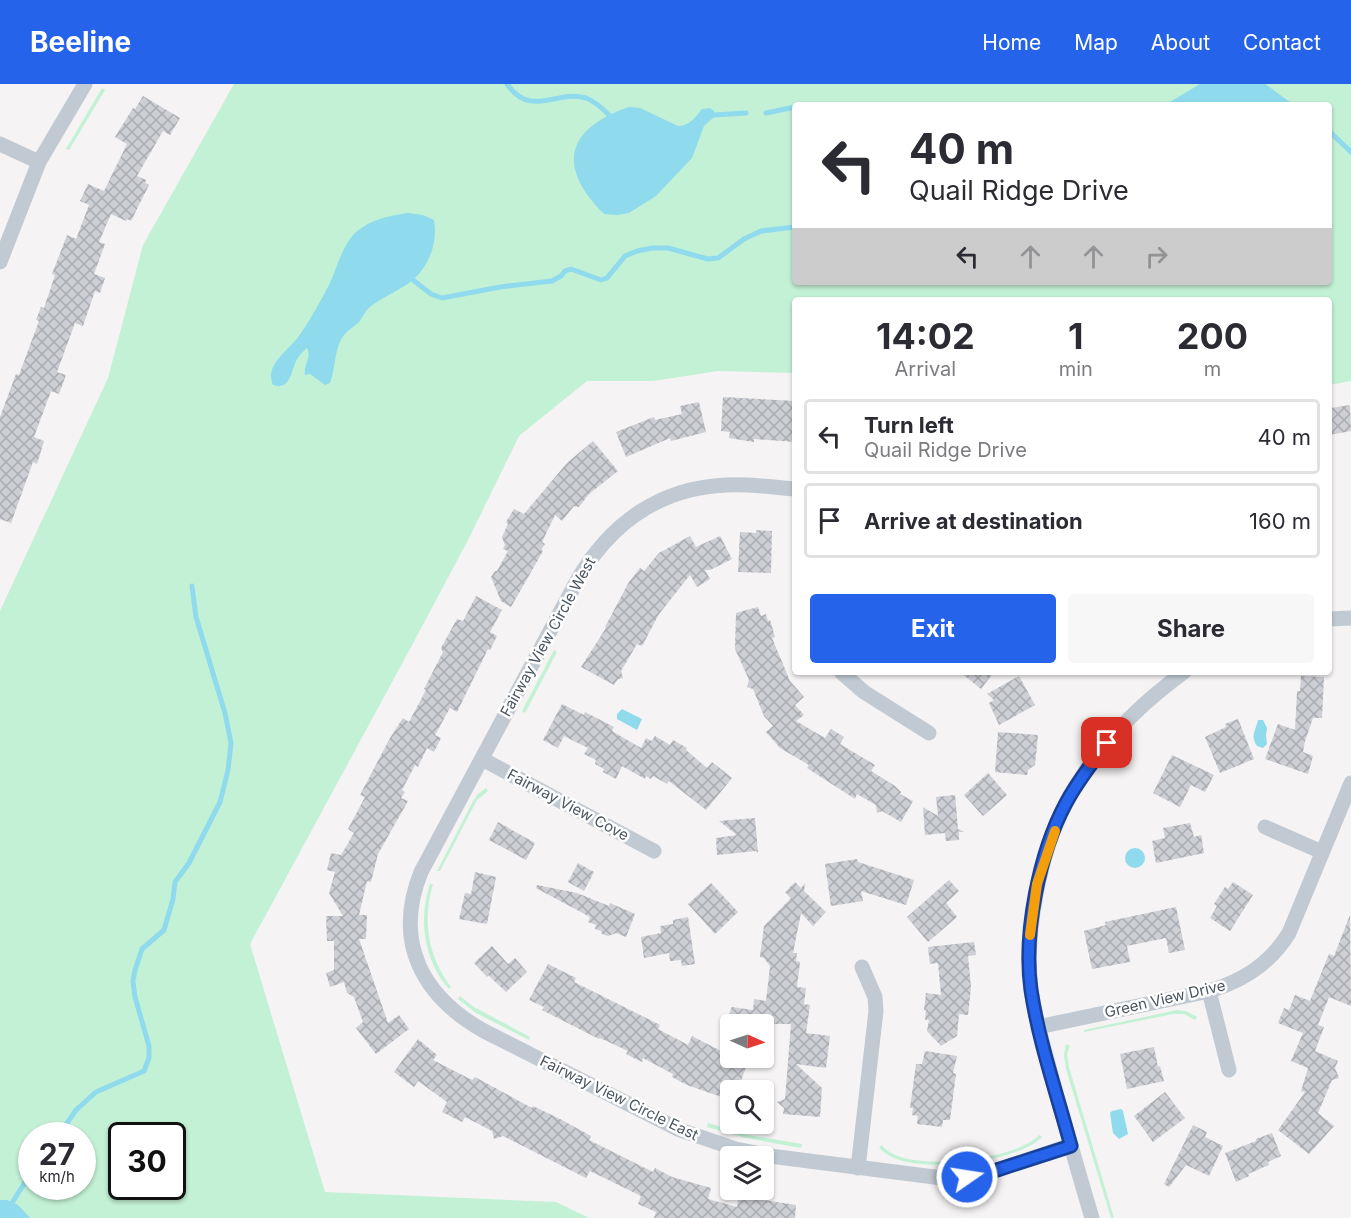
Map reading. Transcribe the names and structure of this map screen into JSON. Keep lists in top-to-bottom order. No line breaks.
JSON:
{"streets":{"street":["Fairway View Circle West","Fairway View Cove","Green View Drive","Fairway View Circle East"]},"crossings":[["Fairway View Circle West","Fairway View Cove"],["Fairway View Circle West","Fairway View Circle East"],["Fairway View Cove","Fairway View Circle East"]],"north":"right","page":{"header":"Beeline","nav":["Home","Map","About","Contact"],"turn":["40 m","Quail Ridge Drive"],"eta":["14:02","Arrival","1","min","200","m"],"list":[{"name":"Turn left","note":"Quail Ridge Drive","value":"40 m"},{"name":"Arrive at destination","value":"160 m"}],"buttons":["Exit","Share"],"speed":"27 km/h","limit":"30"}}
